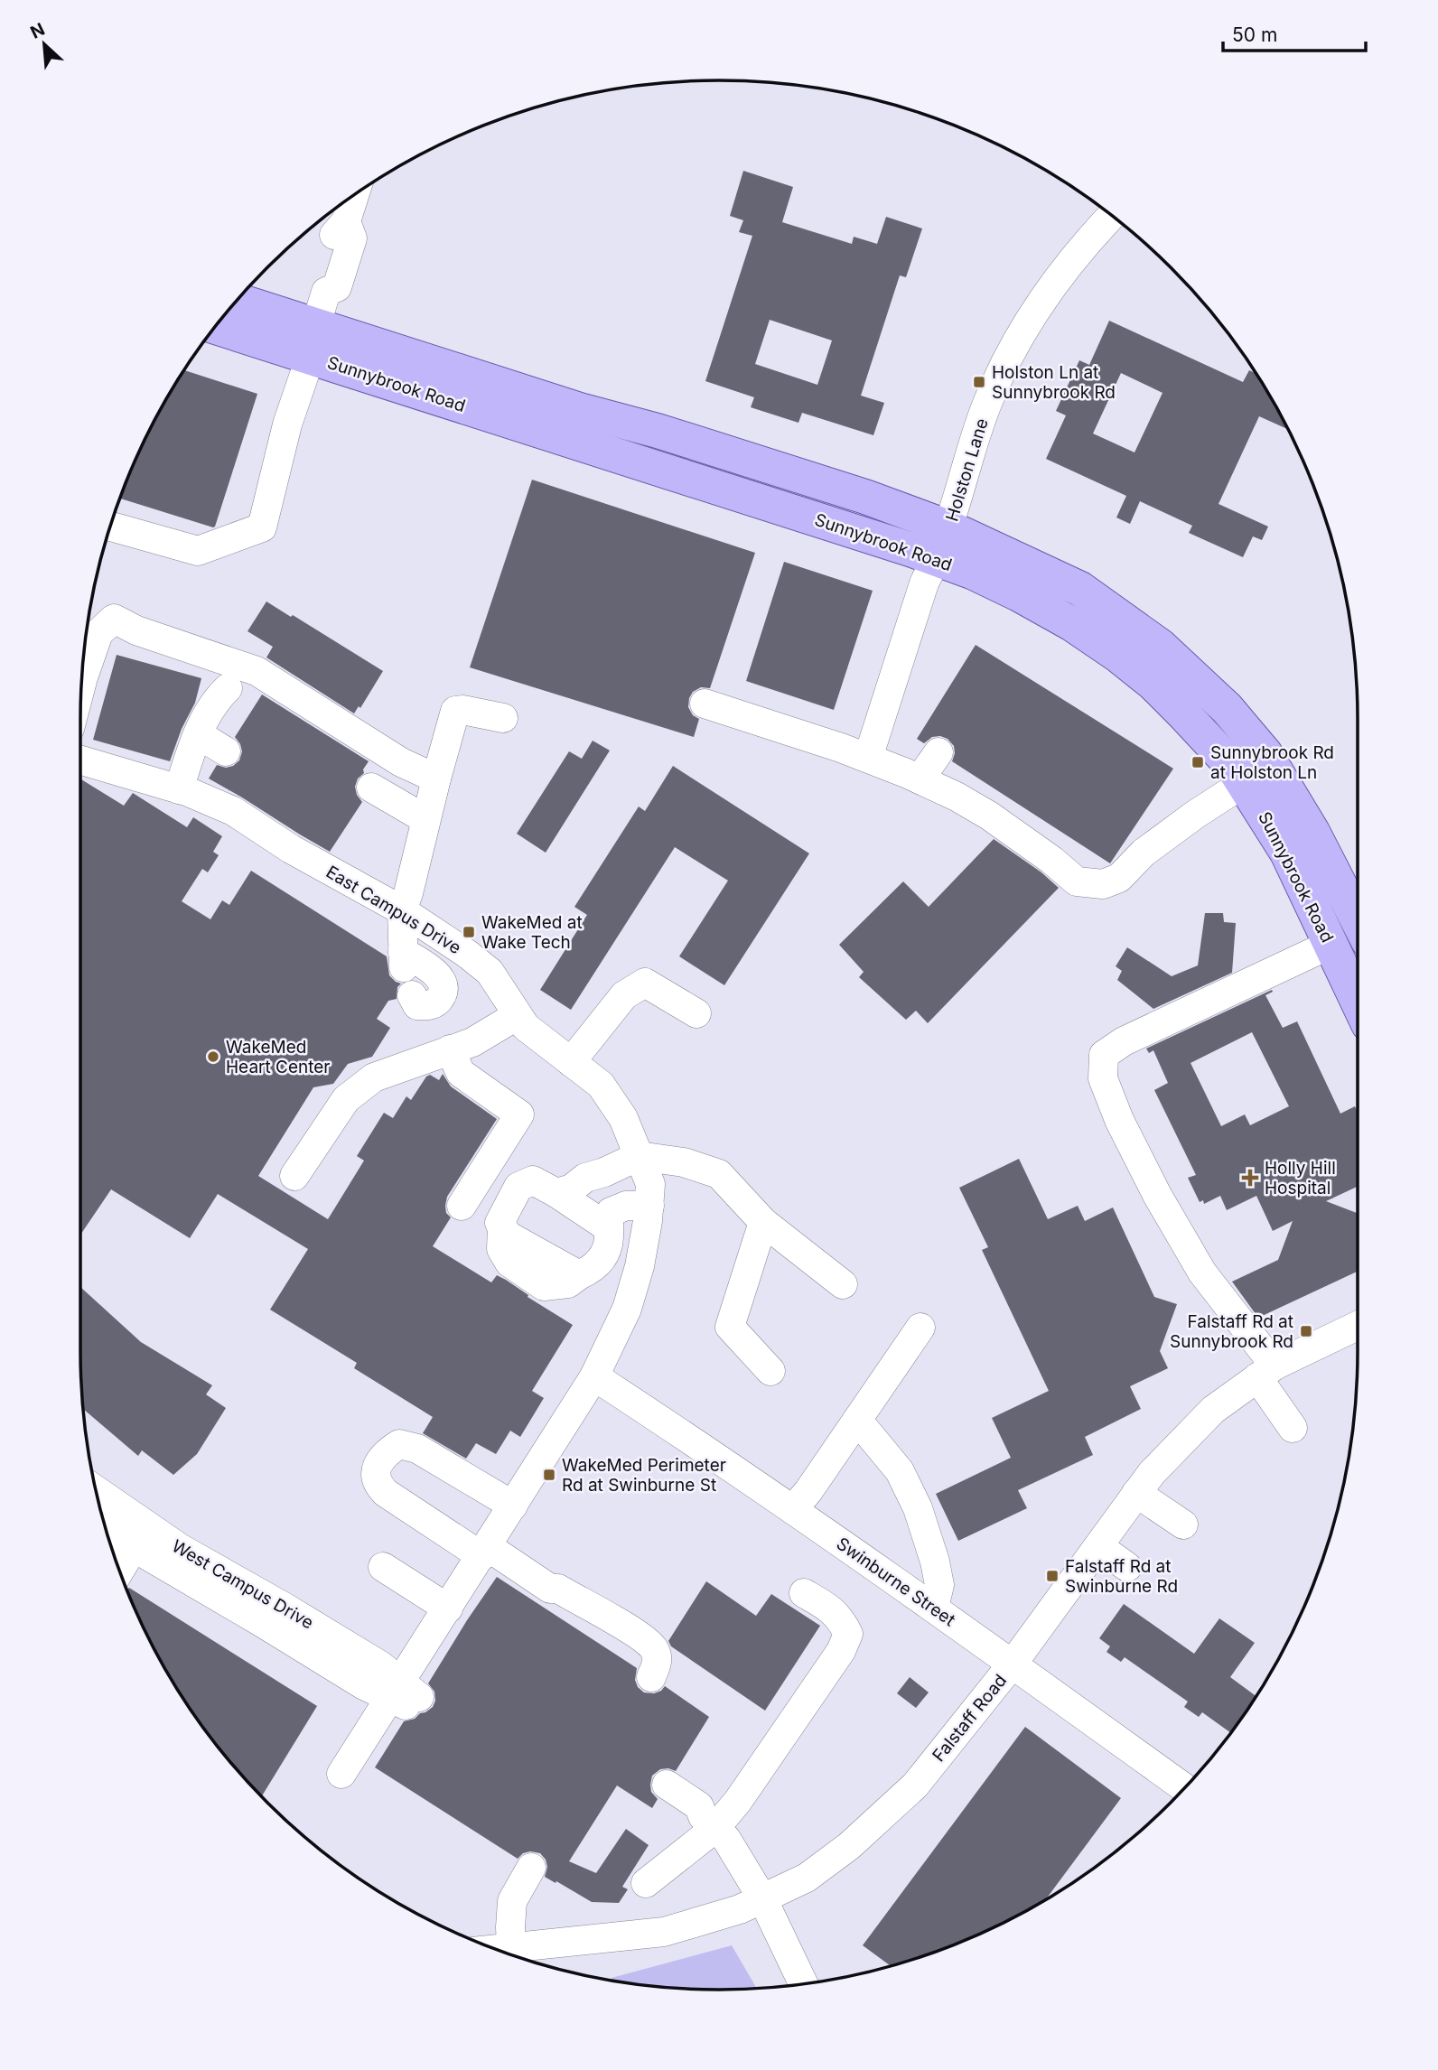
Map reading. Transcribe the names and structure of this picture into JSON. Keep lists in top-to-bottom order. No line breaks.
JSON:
{"streets":{"main road":["Sunnybrook Road"],"street":["Holston Lane","East Campus Drive","Swinburne Street","West Campus Drive","Falstaff Road"]},"crossings":[["Sunnybrook Road","Holston Lane"],["East Campus Drive","Swinburne Street"],["Swinburne Street","Falstaff Road"]],"places":{"transit":["Holston Ln at Sunnybrook Rd","Sunnybrook Rd at Holston Ln","WakeMed at Wake Tech","Falstaff Rd at Sunnybrook Rd","WakeMed Perimeter Rd at Swinburne St","Falstaff Rd at Swinburne Rd"],"other":["WakeMed Heart Center"],"health":["Holly Hill Hospital"]},"scale_bar":"50 m","north":"top left"}
